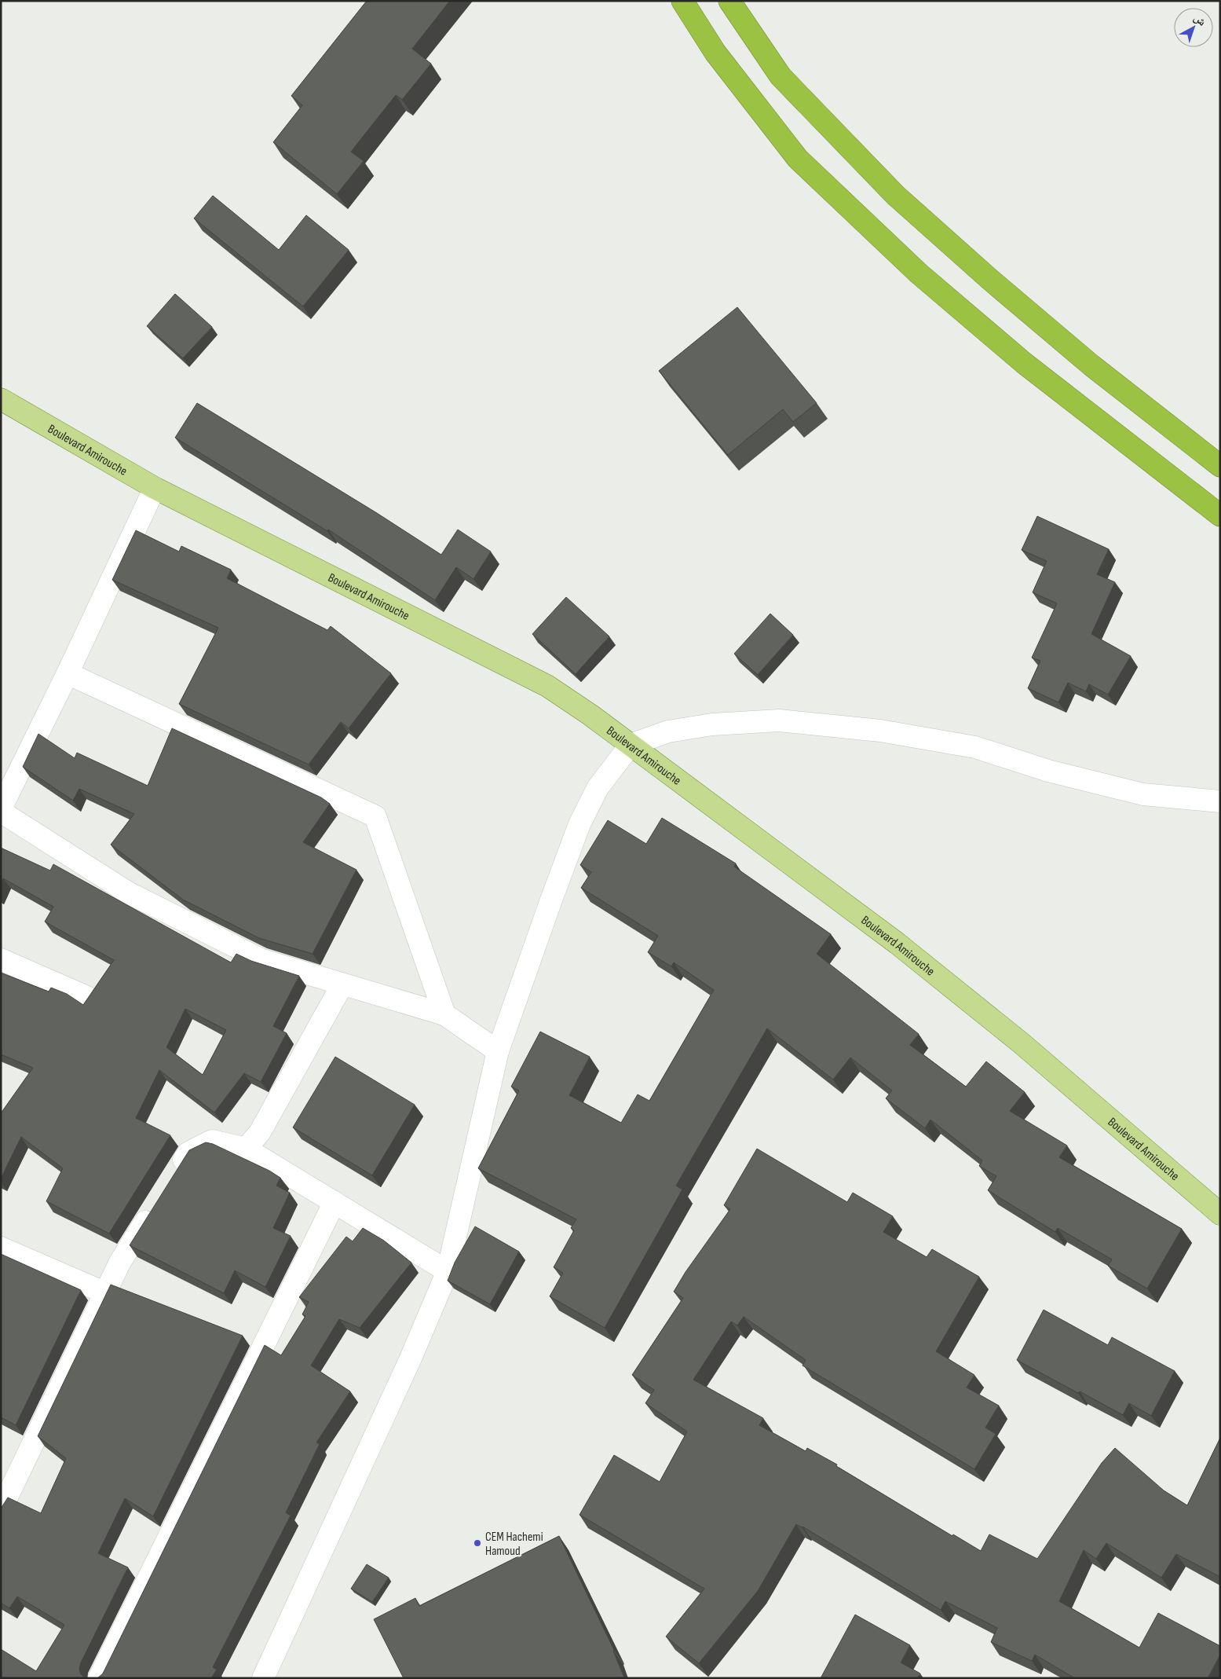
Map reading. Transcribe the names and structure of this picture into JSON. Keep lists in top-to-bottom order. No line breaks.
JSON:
{"streets":{"main road":["Boulevard Amirouche"]},"places":["CEM Hachemi Hamoud"],"north":"top right"}
